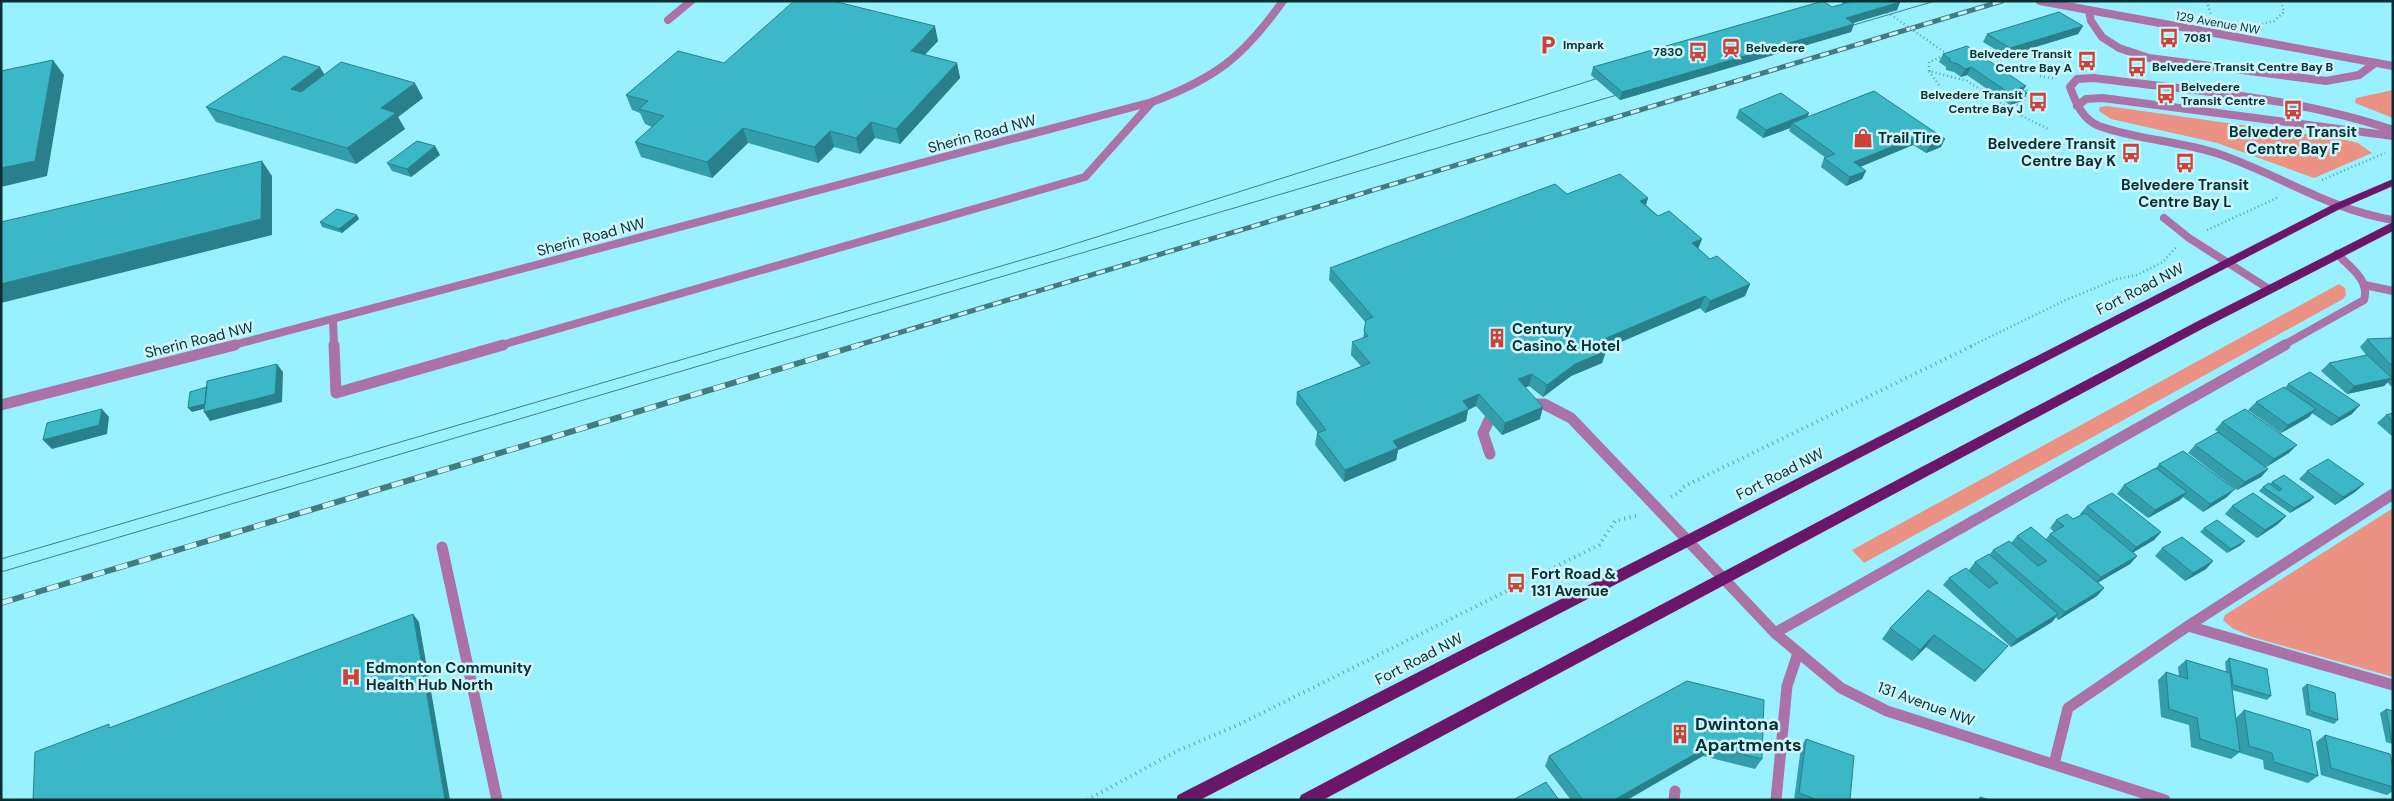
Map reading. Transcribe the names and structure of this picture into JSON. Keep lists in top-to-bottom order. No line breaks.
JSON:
{"streets":{"main road":["Fort Road NW"],"street":["129 Avenue NW","Sherin Road NW","131 Avenue NW"]},"crossings":[["Fort Road NW","131 Avenue NW"]],"places":{"bus stop":["7081","7830","Belvedere Transit Centre Bay A","Belvedere Transit Centre Bay B","Belvedere Transit Centre","Belvedere Transit Centre Bay J","Belvedere Transit Centre Bay F","Belvedere Transit Centre Bay K","Belvedere Transit Centre Bay L","Fort Road & 131 Avenue"],"parking":["Impark"],"station":["Belvedere"],"shop":["Trail Tire"],"building":["Century Casino & Hotel","Dwintona Apartments"],"hospital":["Edmonton Community Health Hub North"]}}
